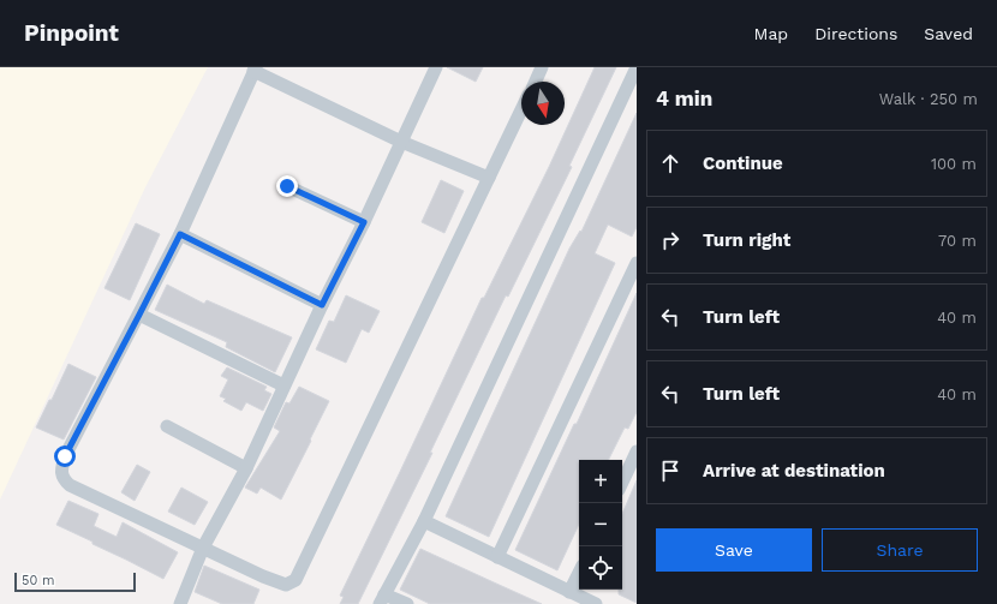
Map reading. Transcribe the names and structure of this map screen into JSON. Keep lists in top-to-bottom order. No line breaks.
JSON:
{"scale_bar":"50 m","north":"bottom","page":{"header":"Pinpoint","nav":["Map","Directions","Saved"],"heading":["4 min","Walk · 250 m"],"list":[["Continue","100 m"],["Turn right","70 m"],["Turn left","40 m"],["Turn left","40 m"],"Arrive at destination"],"map_buttons":["+","−"],"buttons":["Save","Share"],"scale":"50 m"}}
